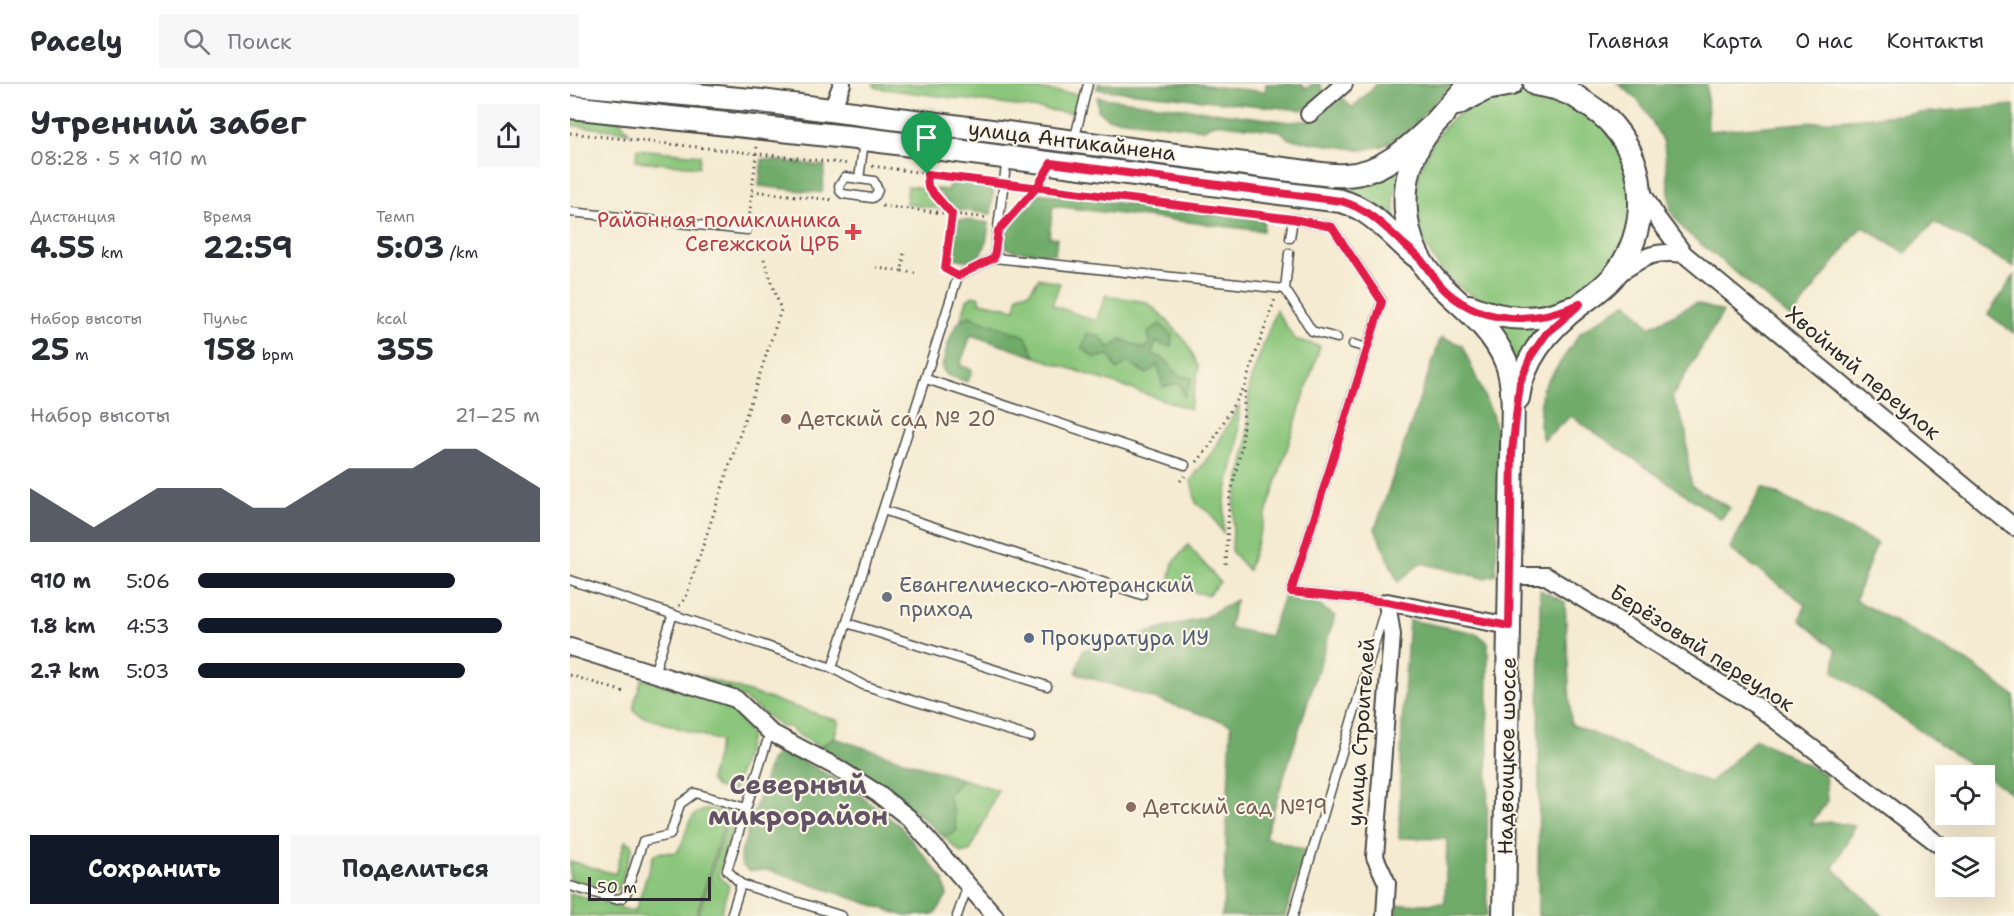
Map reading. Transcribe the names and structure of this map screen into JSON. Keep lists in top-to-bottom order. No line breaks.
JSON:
{"streets":{"street":["улица Антикайнена","Хвойный переулок","Берёзовый переулок","улица Строителей","Надвоицкое шоссе"]},"crossings":[["Берёзовый переулок","Надвоицкое шоссе"]],"districts":["Северный микрорайон"],"places":{"health":["Районная поликлиника Сегежской ЦРБ"],"other":["Детский сад № 20","Евангелическо-лютеранский приход","Прокуратура ИУ","Детский сад №19"]},"scale_bar":"50 m","page":{"header":"Pacely","search":"Поиск","nav":["Главная","Карта","О нас","Контакты"],"heading":["Утренний забег","08:28 · 5 × 910 m"],"stats":[["Дистанция","4.55 km"],["Время","22:59"],["Темп","5:03 /km"],["Набор высоты","25 m"],["Пульс","158 bpm"],["kcal","355"]],"chart":["Набор высоты","21–25 m"],"list":[{"name":"910 m","note":"5:06"},{"name":"1.8 km","note":"4:53"},{"name":"2.7 km","note":"5:03"}],"buttons":["Сохранить","Поделиться"],"scale":"50 m"}}
